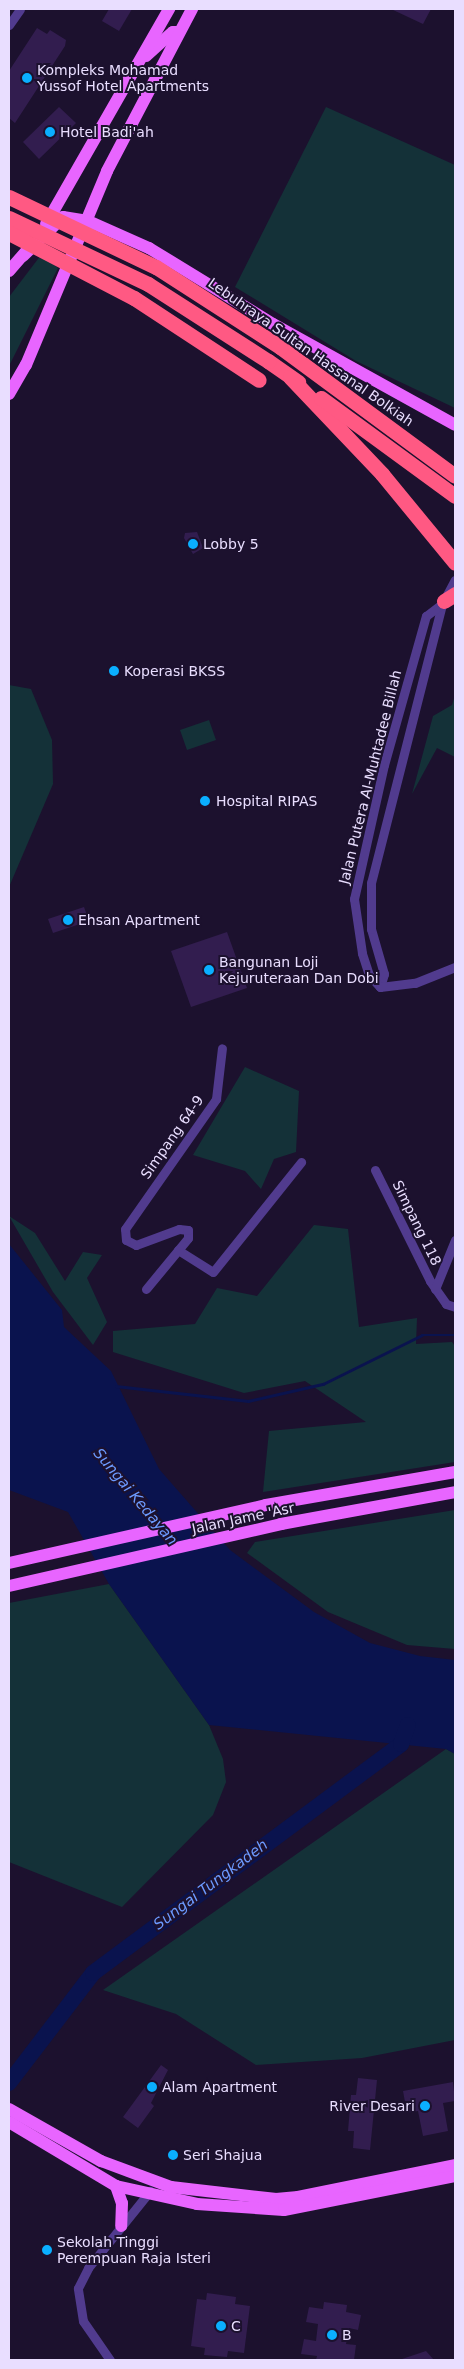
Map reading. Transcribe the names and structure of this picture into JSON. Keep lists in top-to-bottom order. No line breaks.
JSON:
{"streets":{"highway":["Lebuhraya Sultan Hassanal Bolkiah"],"main road":["Jalan Jame 'Asr"],"street":["Jalan Putera Al-Muhtadee Billah","Simpang 64-9","Simpang 118"]},"water":["Sungai Kedayan","Sungai Tungkadeh"],"places":["Kompleks Mohamad Yussof Hotel Apartments","Hotel Badi'ah","Lobby 5","Koperasi BKSS","Hospital RIPAS","Ehsan Apartment","Bangunan Loji Kejuruteraan Dan Dobi","Alam Apartment","River Desari","Seri Shajua","Sekolah Tinggi Perempuan Raja Isteri","C","B"]}
